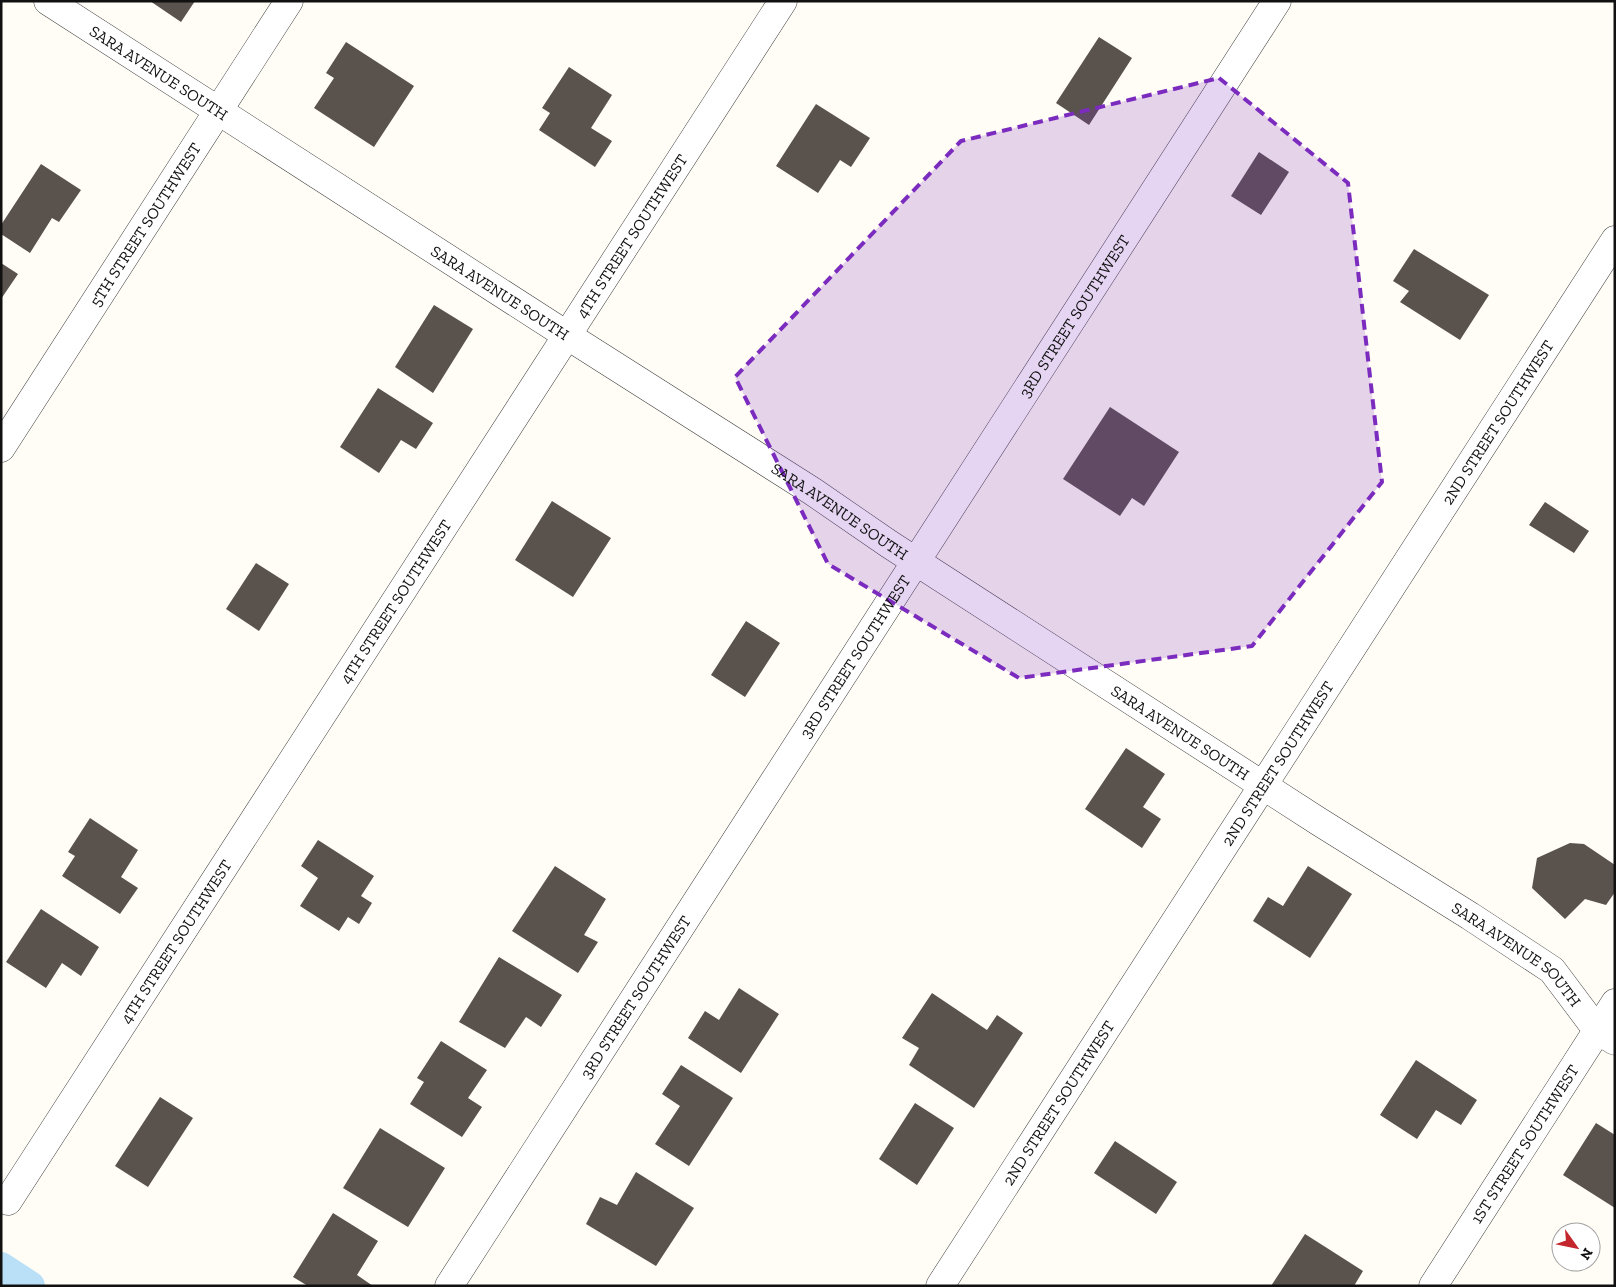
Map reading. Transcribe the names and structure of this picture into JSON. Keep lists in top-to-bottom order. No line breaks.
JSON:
{"streets":{"street":["SARA AVENUE SOUTH","5TH STREET SOUTHWEST","4TH STREET SOUTHWEST","3RD STREET SOUTHWEST","2ND STREET SOUTHWEST","1ST STREET SOUTHWEST"]},"crossings":[["SARA AVENUE SOUTH","5TH STREET SOUTHWEST"],["SARA AVENUE SOUTH","4TH STREET SOUTHWEST"],["SARA AVENUE SOUTH","3RD STREET SOUTHWEST"],["SARA AVENUE SOUTH","2ND STREET SOUTHWEST"],["SARA AVENUE SOUTH","1ST STREET SOUTHWEST"]],"north":"bottom right"}
